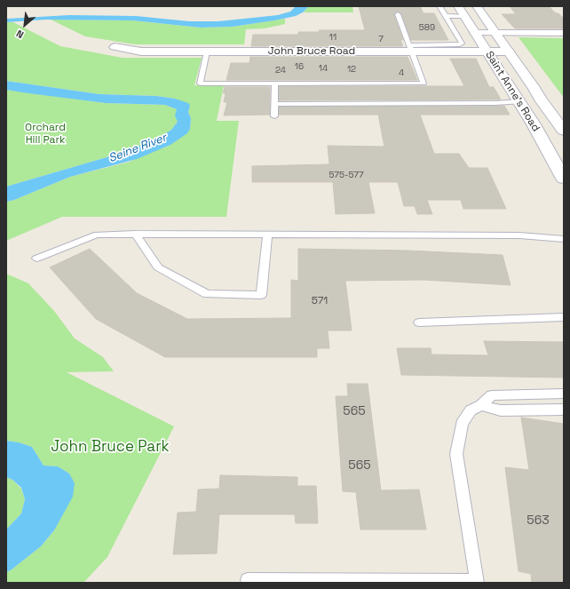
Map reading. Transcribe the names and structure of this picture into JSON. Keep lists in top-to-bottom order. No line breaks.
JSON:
{"streets":{"main road":["Saint Anne's Road"],"street":["John Bruce Road"]},"crossings":[["John Bruce Road","Saint Anne's Road"]],"water":["Seine River"],"parks":["Orchard Hill Park","John Bruce Park"],"house_numbers":["589","11","7","16","14","12","24","4","575-577","571","565","565","563"],"north":"bottom left"}
